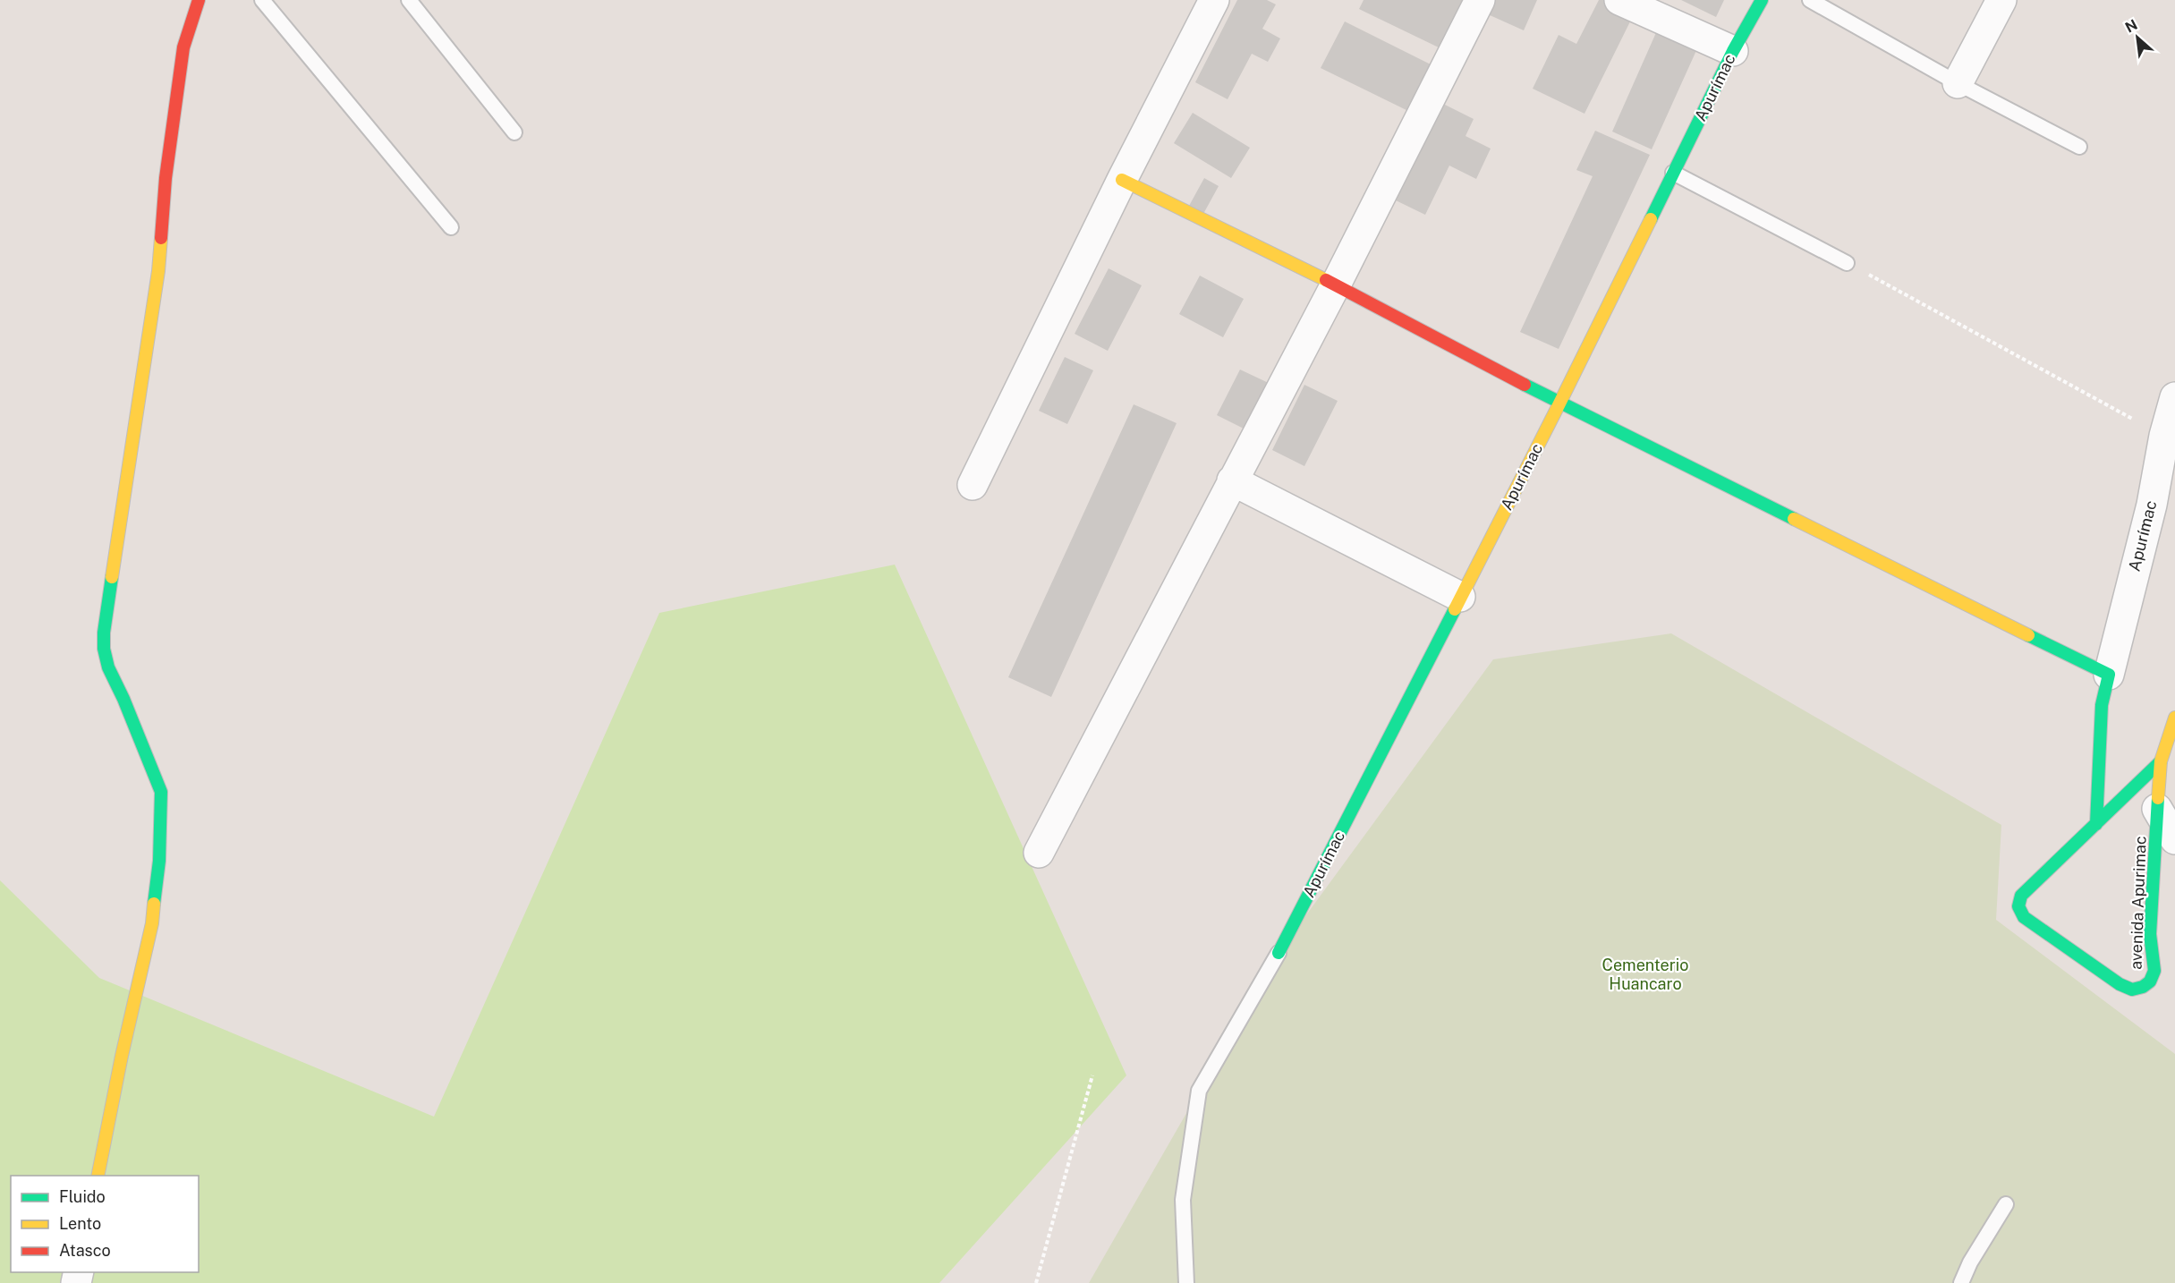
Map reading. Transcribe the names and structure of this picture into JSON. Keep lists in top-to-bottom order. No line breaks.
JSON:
{"streets":{"street":["Apurímac","avenida Apurimac"]},"parks":["Cementerio Huancaro"],"legend":["Fluido","Lento","Atasco"],"north":"top left"}
